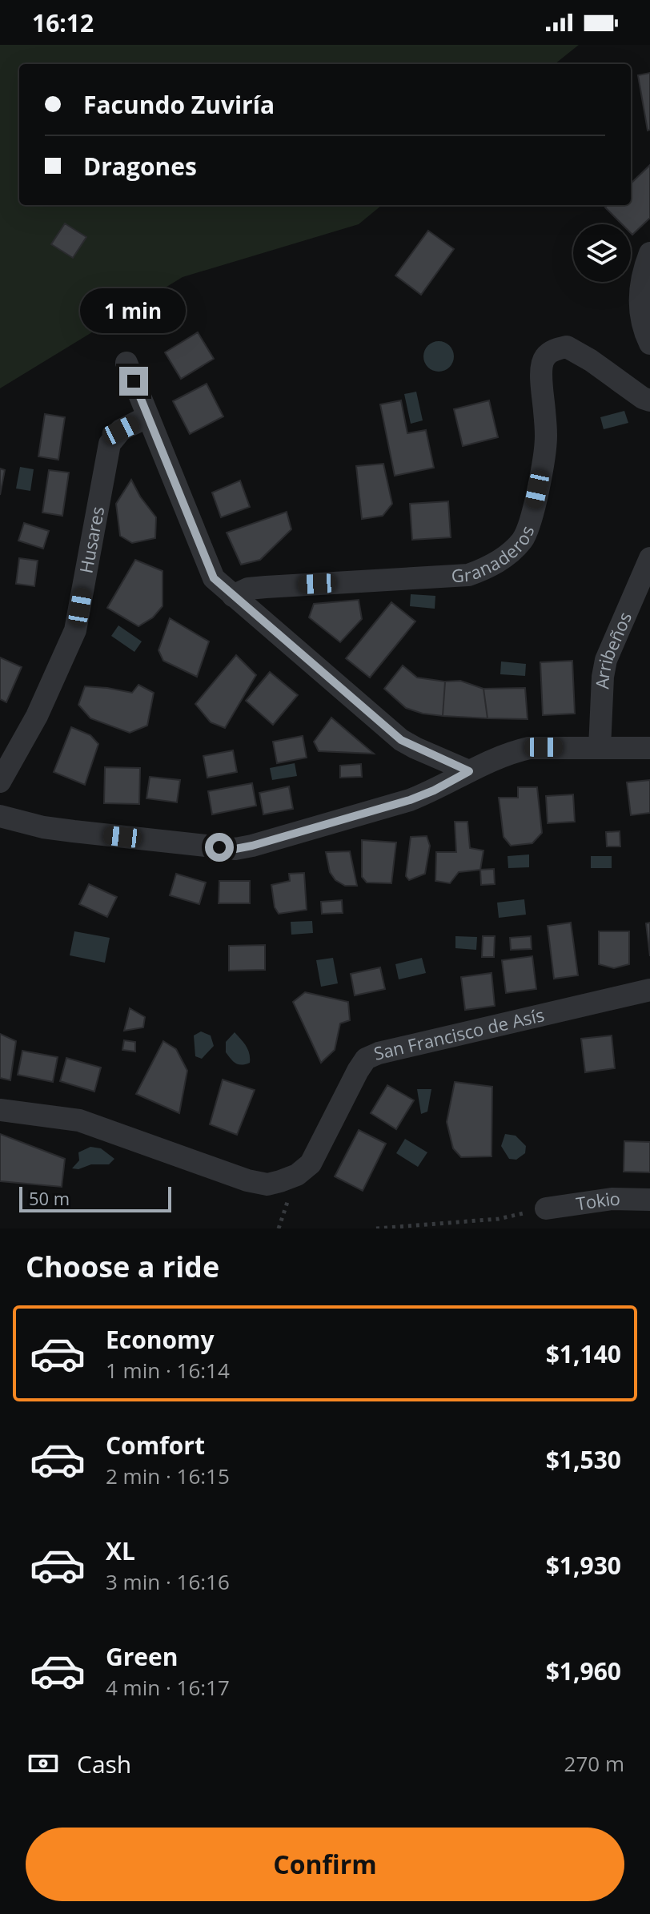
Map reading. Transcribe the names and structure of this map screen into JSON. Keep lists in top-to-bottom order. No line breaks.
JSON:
{"streets":{"street":["Husares","Granaderos","Arribeños","San Francisco de Asís","Tokio"]},"scale_bar":"50 m","page":{"status":"16:12","banner":["Facundo Zuviría","Dragones"],"bubble":"1 min","scale":"50 m","heading":"Choose a ride","list":[{"name":"Economy","note":"1 min · 16:14","value":"$1,140"},{"name":"Comfort","note":"2 min · 16:15","value":"$1,530"},{"name":"XL","note":"3 min · 16:16","value":"$1,930"},{"name":"Green","note":"4 min · 16:17","value":"$1,960"}],"pay":["Cash","270 m"],"buttons":"Confirm"}}
